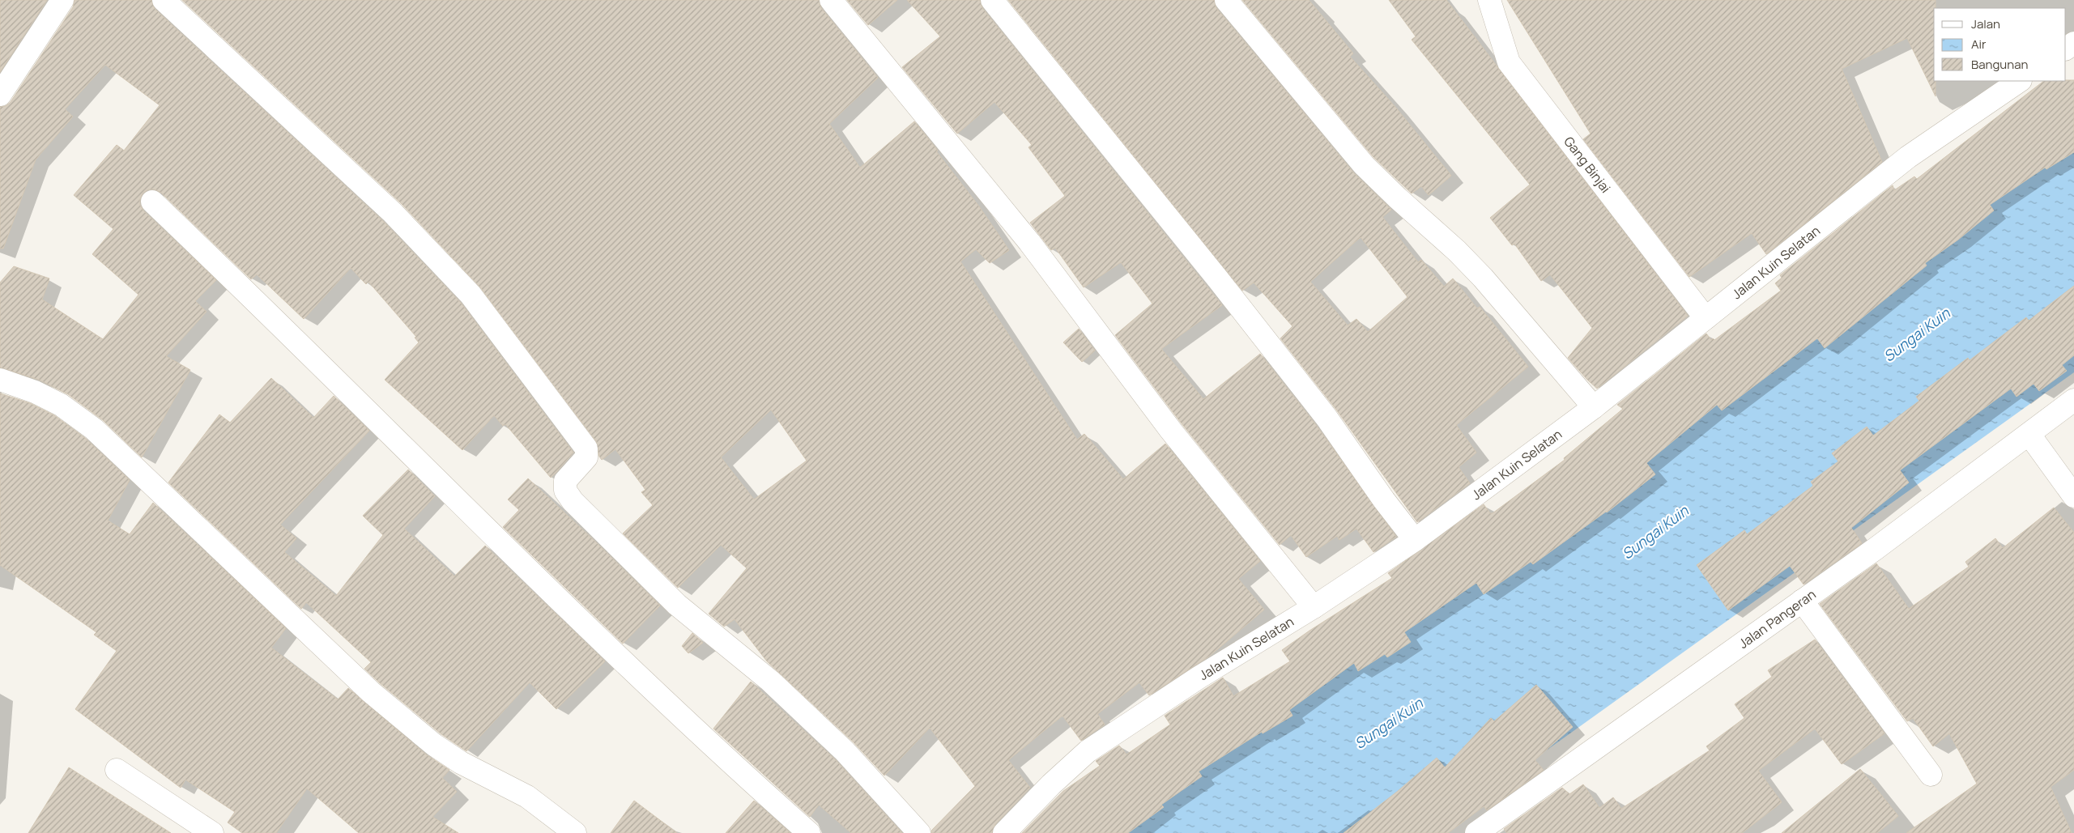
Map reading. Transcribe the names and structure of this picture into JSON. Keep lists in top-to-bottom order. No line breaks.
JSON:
{"streets":{"street":["Gang Binjai","Jalan Kuin Selatan","Jalan Pangeran"]},"crossings":[["Gang Binjai","Jalan Kuin Selatan"]],"water":["Sungai Kuin"],"legend":["Jalan","Air","Bangunan"]}
